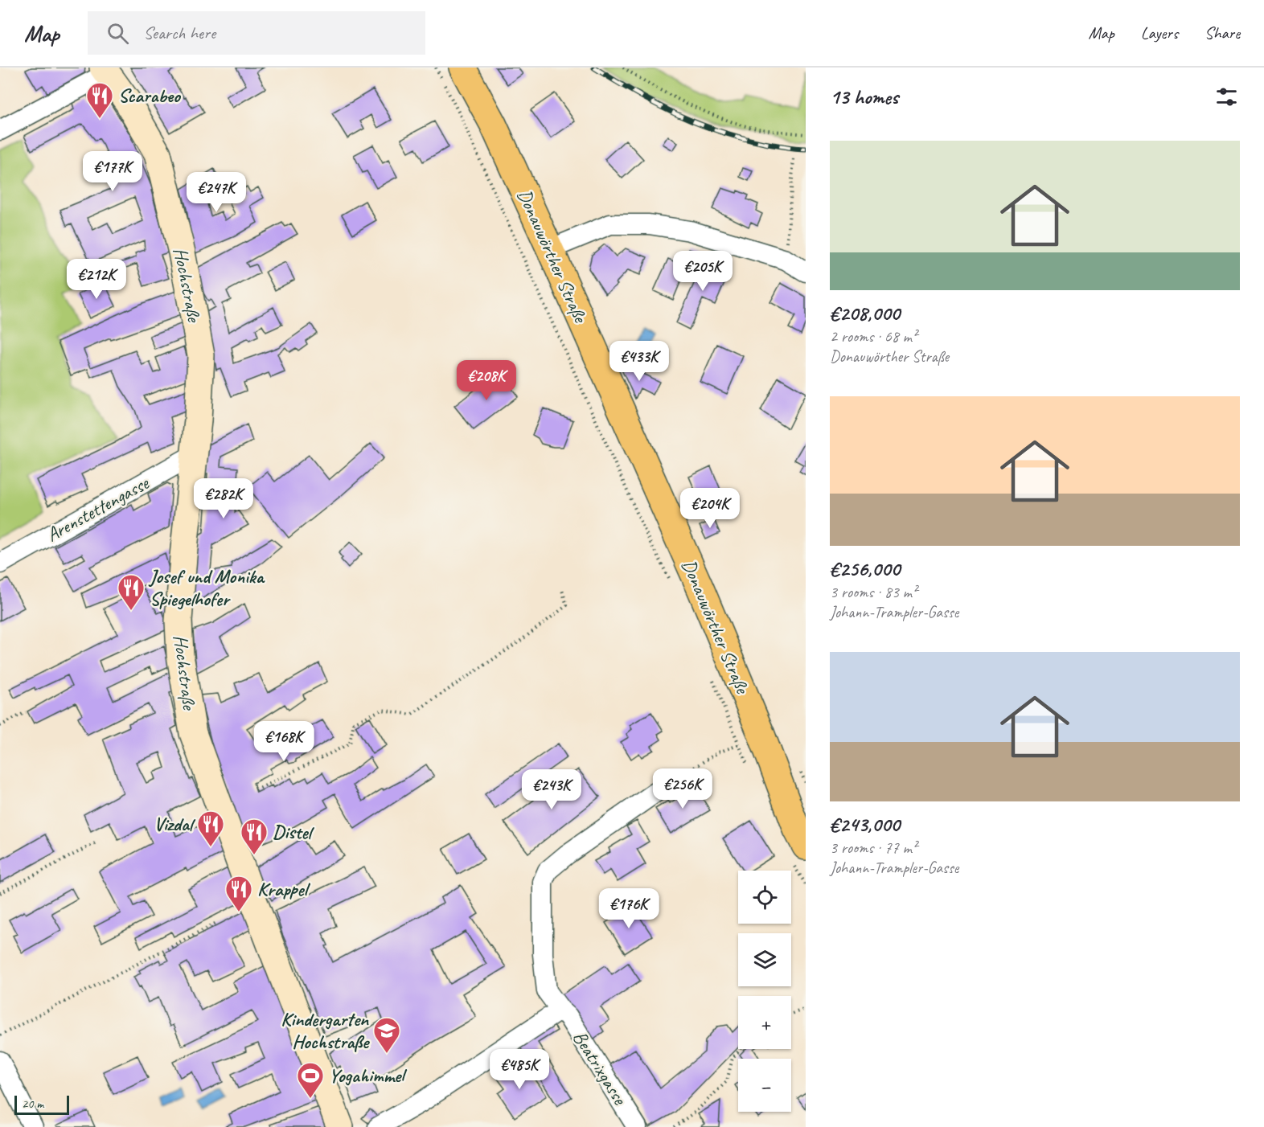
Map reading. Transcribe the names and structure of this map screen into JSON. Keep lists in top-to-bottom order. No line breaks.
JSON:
{"streets":{"main road":["Donauwörther Straße","Hochstraße"],"street":["Arenstettengasse","Beatrixgasse"]},"crossings":[["Hochstraße","Arenstettengasse"]],"places":{"restaurant":["Scarabeo","Josef und Monika Spiegelhofer","Vizdal","Distel","Krappel"],"school or university":["Kindergarten Hochstraße"],"sports":["Yogahimmel"]},"scale_bar":"20 m","page":{"header":"Map","search":"Search here","nav":["Map","Layers","Share"],"heading":"13 homes","list":[{"name":"€208,000","note":"2 rooms · 68 m² · Donauwörther Straße"},{"name":"€256,000","note":"3 rooms · 83 m² · Johann-Trampler-Gasse"},{"name":"€243,000","note":"3 rooms · 77 m² · Johann-Trampler-Gasse"}],"price":["€177K","€247K","€205K","€212K","€433K","€208K","€282K","€204K","€168K","€256K","€243K","€176K","€485K"],"map_buttons":["+","−"],"scale":"20 m"}}
